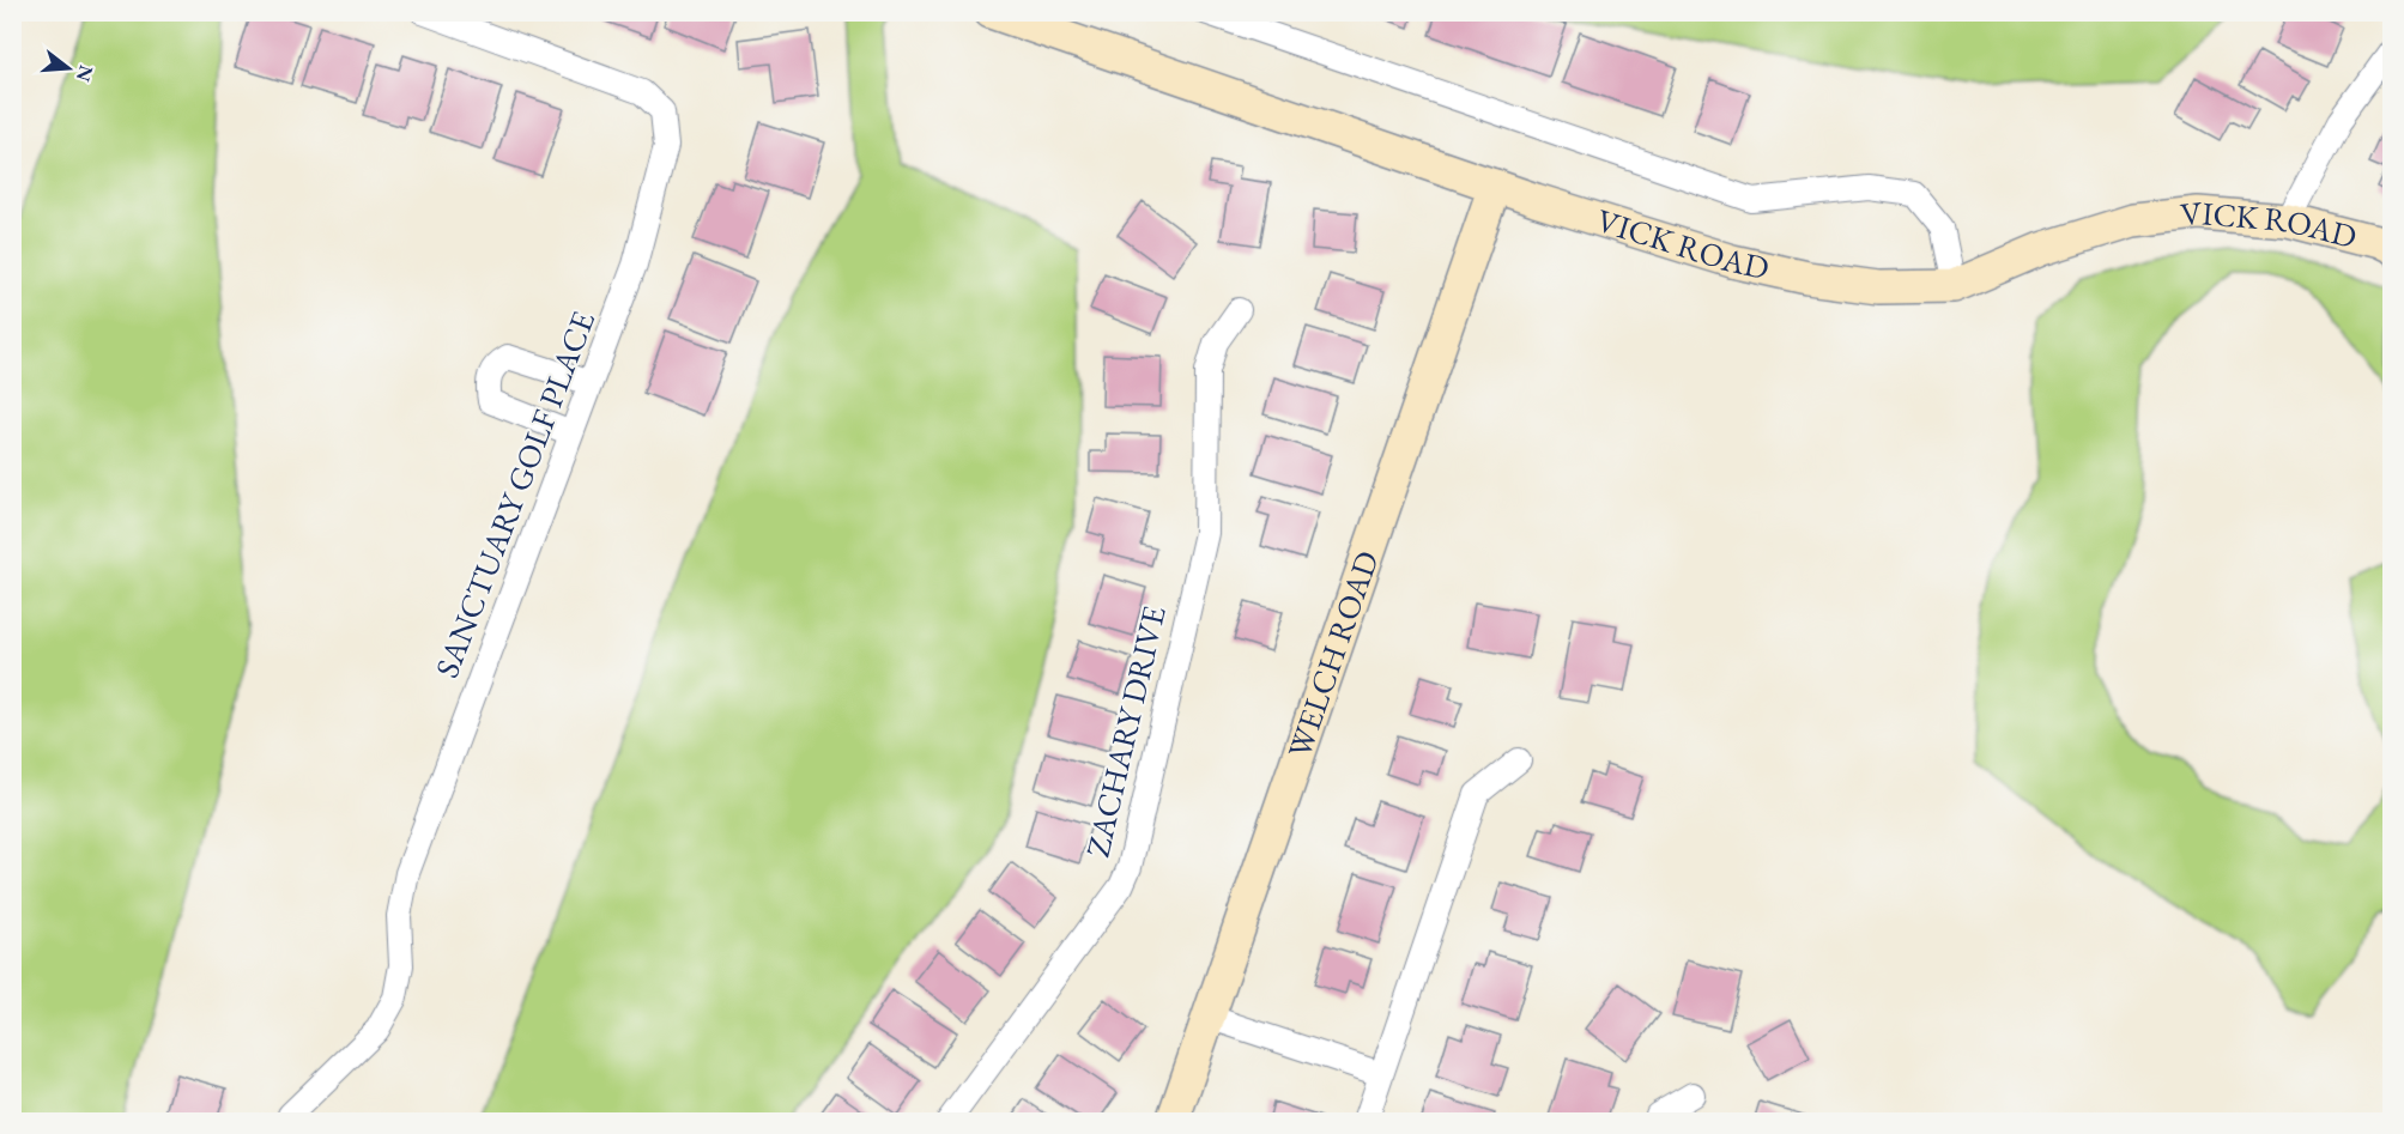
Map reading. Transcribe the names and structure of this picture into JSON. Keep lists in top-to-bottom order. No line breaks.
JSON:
{"streets":{"street":["VICK ROAD","SANCTUARY GOLF PLACE","WELCH ROAD","ZACHARY DRIVE"]},"crossings":[["VICK ROAD","WELCH ROAD"]],"north":"right"}
